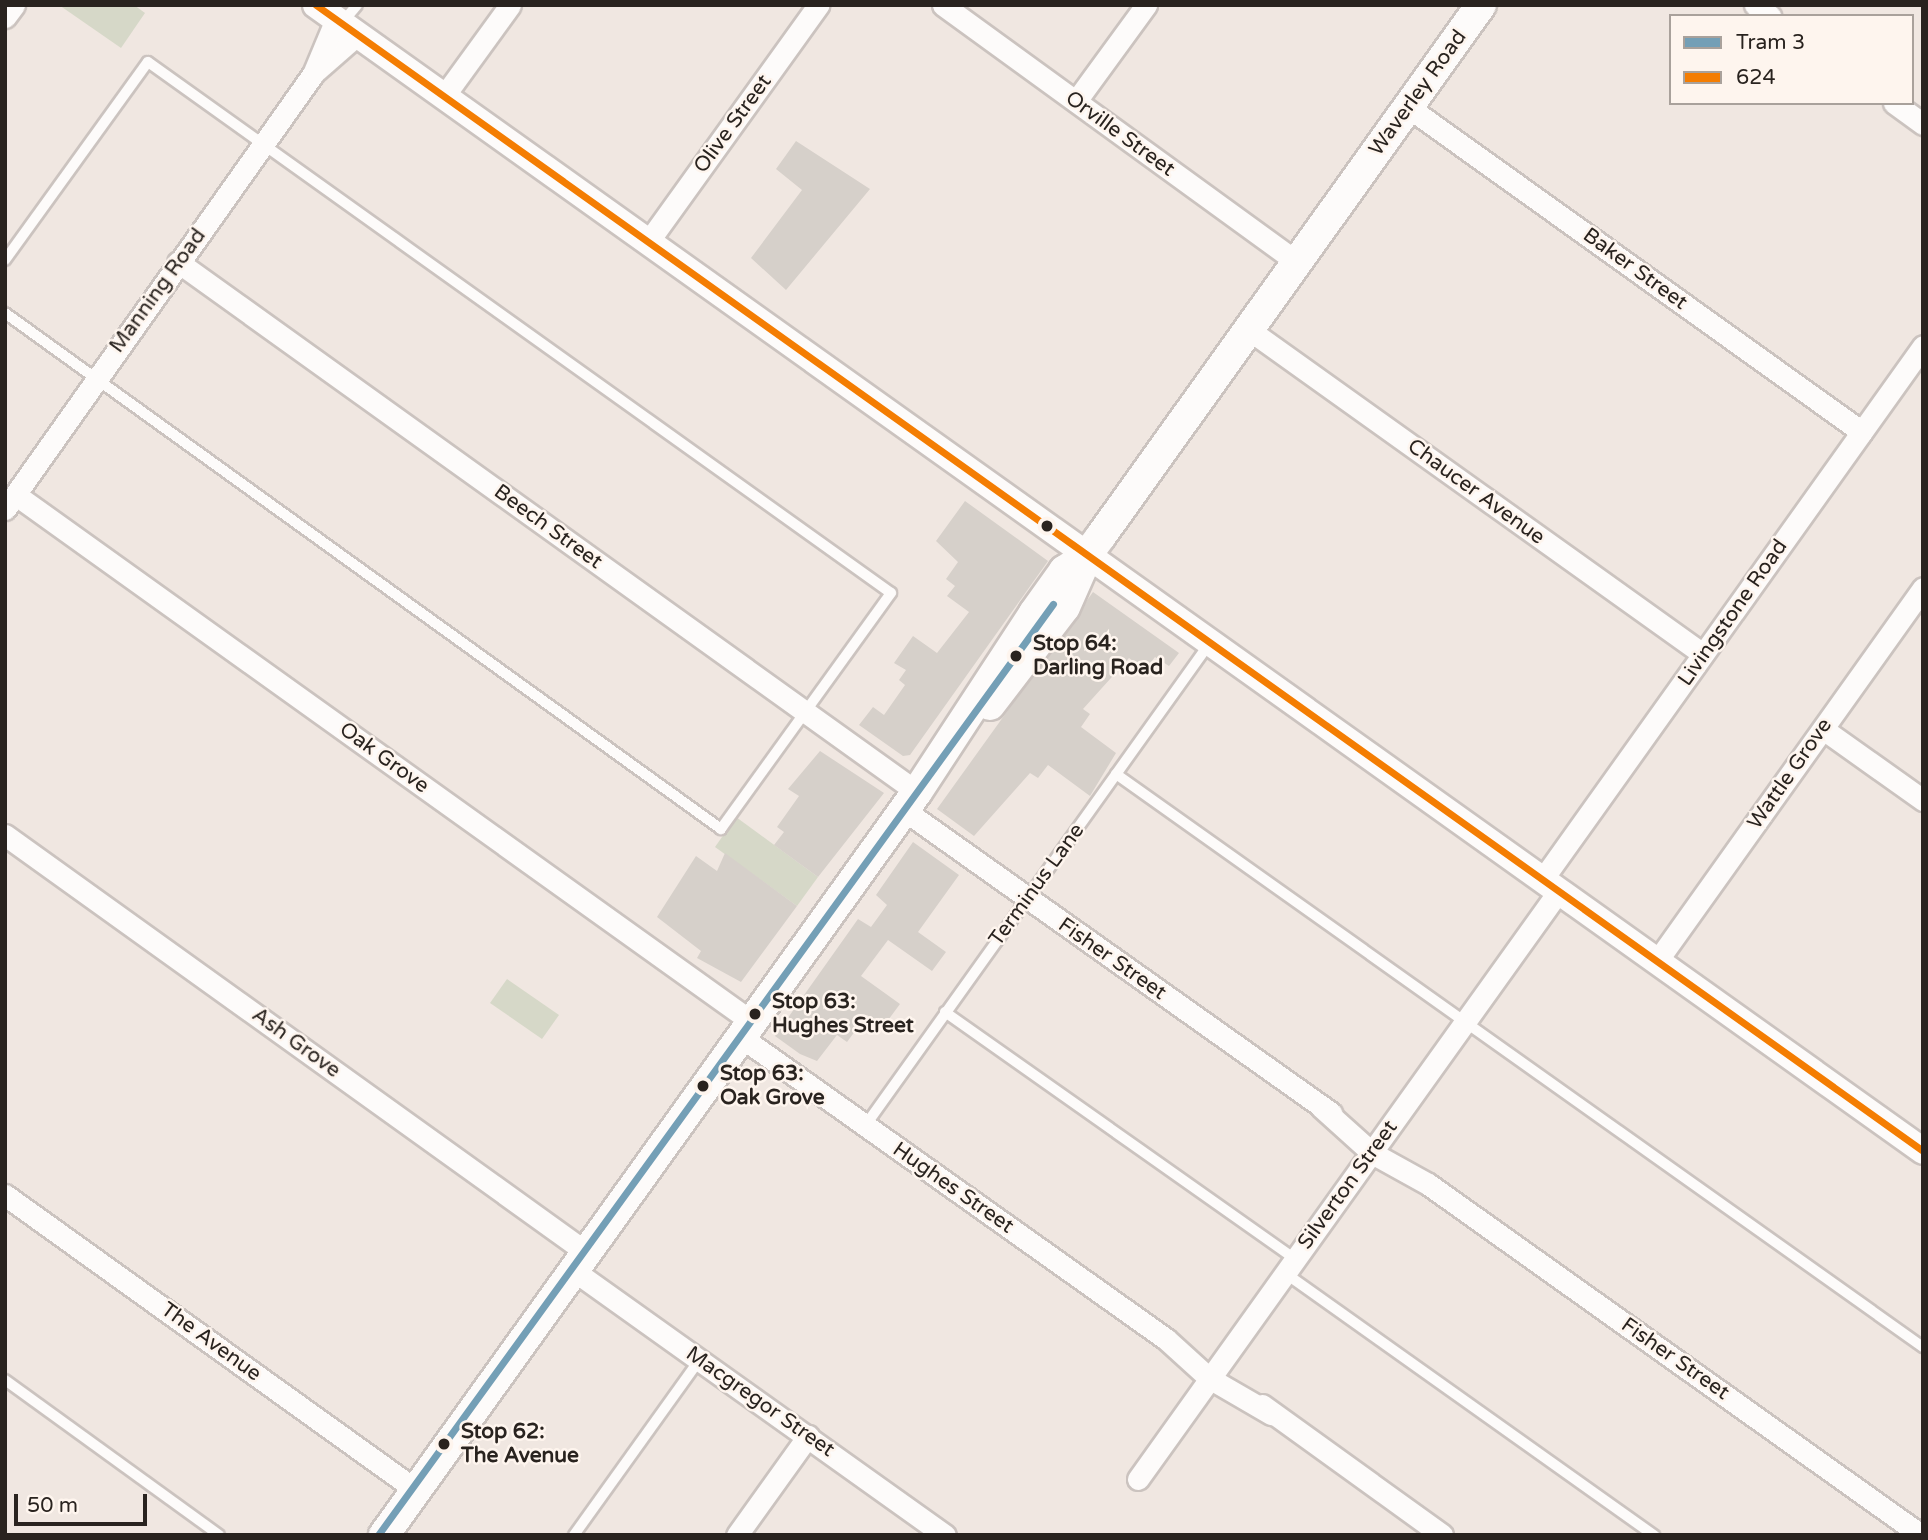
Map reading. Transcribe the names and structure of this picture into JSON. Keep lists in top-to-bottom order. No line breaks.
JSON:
{"streets":{"main road":["Waverley Road"],"street":["Olive Street","Orville Street","Baker Street","Manning Road","Chaucer Avenue","Beech Street","Livingstone Road","Oak Grove","Wattle Grove","Fisher Street","Ash Grove","Silverton Street","Hughes Street","The Avenue","Macgregor Street"],"lane":["Terminus Lane"]},"crossings":[["Waverley Road","Orville Street"],["Waverley Road","Baker Street"],["Waverley Road","Chaucer Avenue"],["Waverley Road","Beech Street"],["Waverley Road","Oak Grove"],["Waverley Road","Fisher Street"],["Waverley Road","Ash Grove"],["Waverley Road","Hughes Street"],["Waverley Road","The Avenue"],["Waverley Road","Macgregor Street"],["Baker Street","Livingstone Road"],["Manning Road","Beech Street"],["Manning Road","Oak Grove"],["Chaucer Avenue","Livingstone Road"],["Beech Street","Fisher Street"],["Livingstone Road","Silverton Street"],["Oak Grove","Hughes Street"],["Terminus Lane","Fisher Street"],["Terminus Lane","Hughes Street"],["Fisher Street","Silverton Street"],["Ash Grove","Macgregor Street"],["Silverton Street","Hughes Street"]],"places":["Stop 64: Darling Road","Stop 63: Hughes Street","Stop 63: Oak Grove","Stop 62: The Avenue"],"lines":["transit line 624","tram line 3"],"legend":["Tram 3","624"],"scale_bar":"50 m"}
